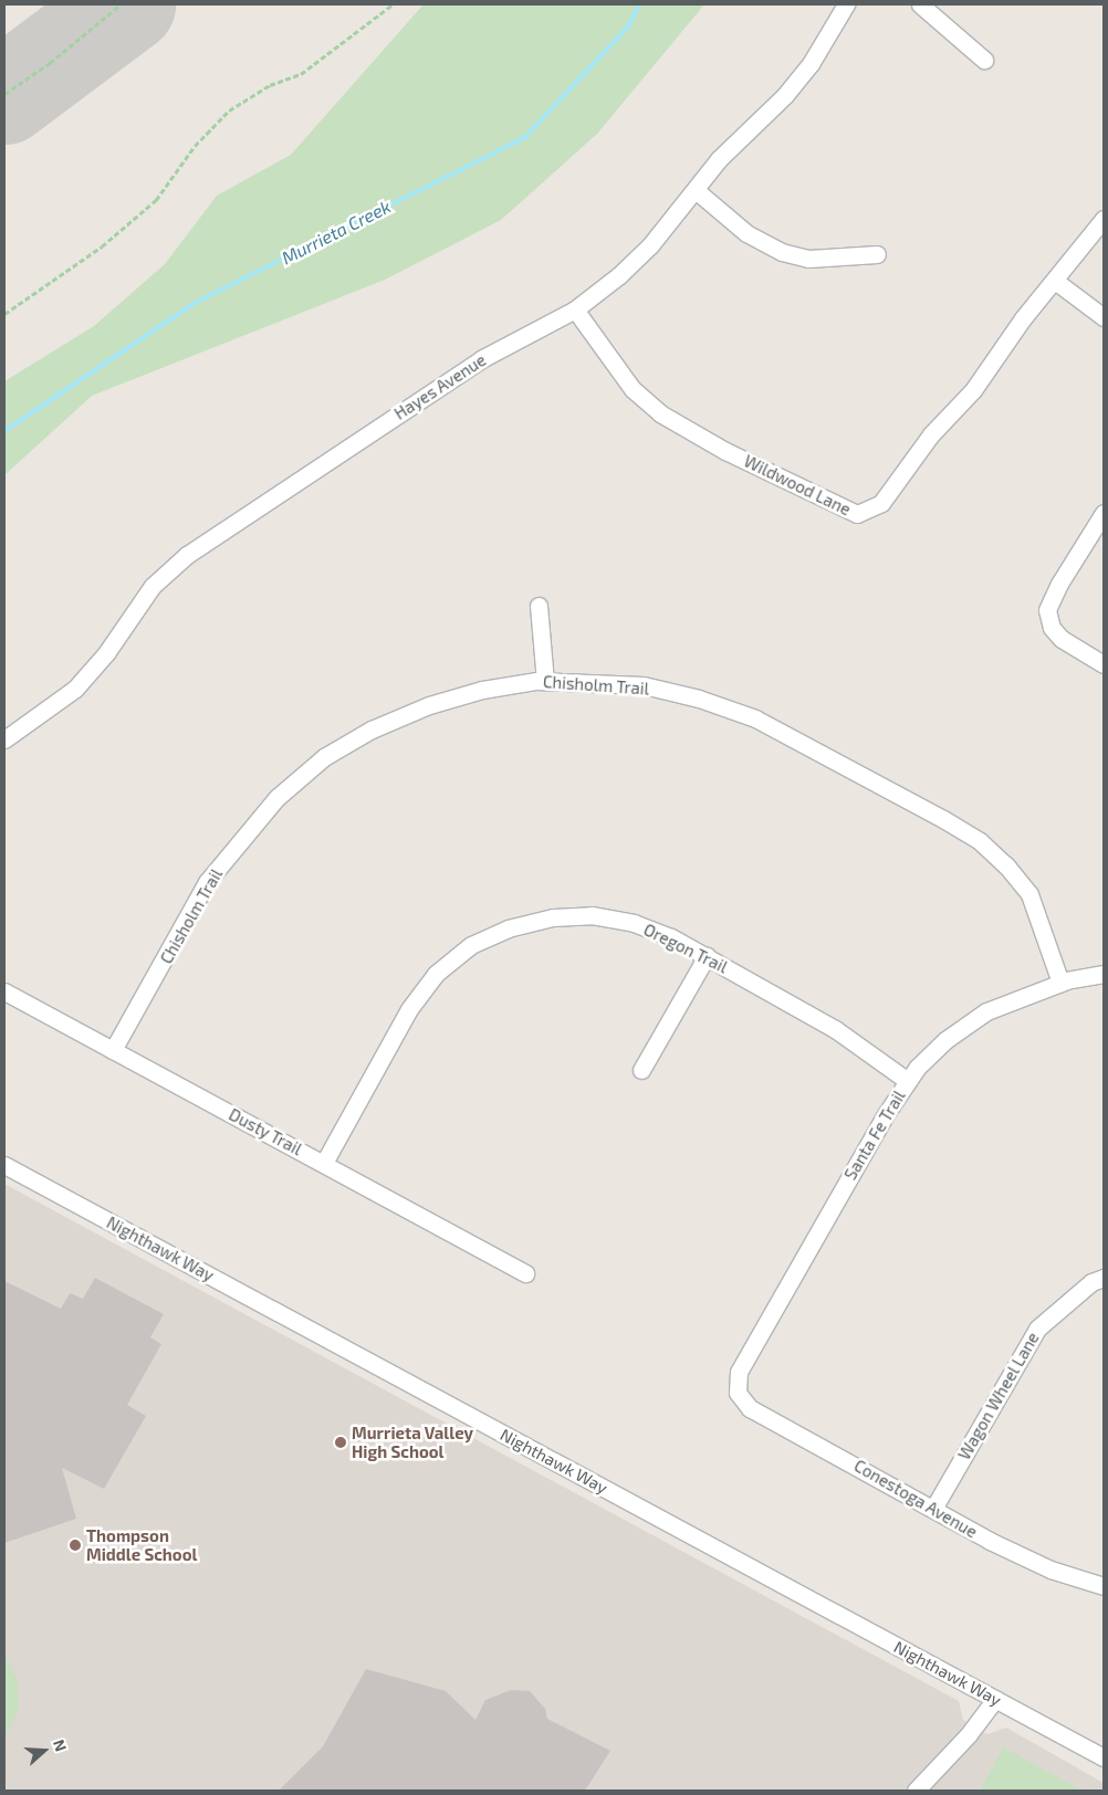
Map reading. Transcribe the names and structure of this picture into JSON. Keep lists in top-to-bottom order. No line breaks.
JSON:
{"streets":{"street":["Hayes Avenue","Wildwood Lane","Chisholm Trail","Oregon Trail","Dusty Trail","Santa Fe Trail","Nighthawk Way","Wagon Wheel Lane","Conestoga Avenue"]},"crossings":[["Hayes Avenue","Wildwood Lane"],["Chisholm Trail","Dusty Trail"],["Chisholm Trail","Santa Fe Trail"],["Oregon Trail","Dusty Trail"],["Oregon Trail","Santa Fe Trail"],["Santa Fe Trail","Conestoga Avenue"],["Wagon Wheel Lane","Conestoga Avenue"]],"water":["Murrieta Creek"],"places":["Murrieta Valley High School","Thompson Middle School"],"north":"right"}
